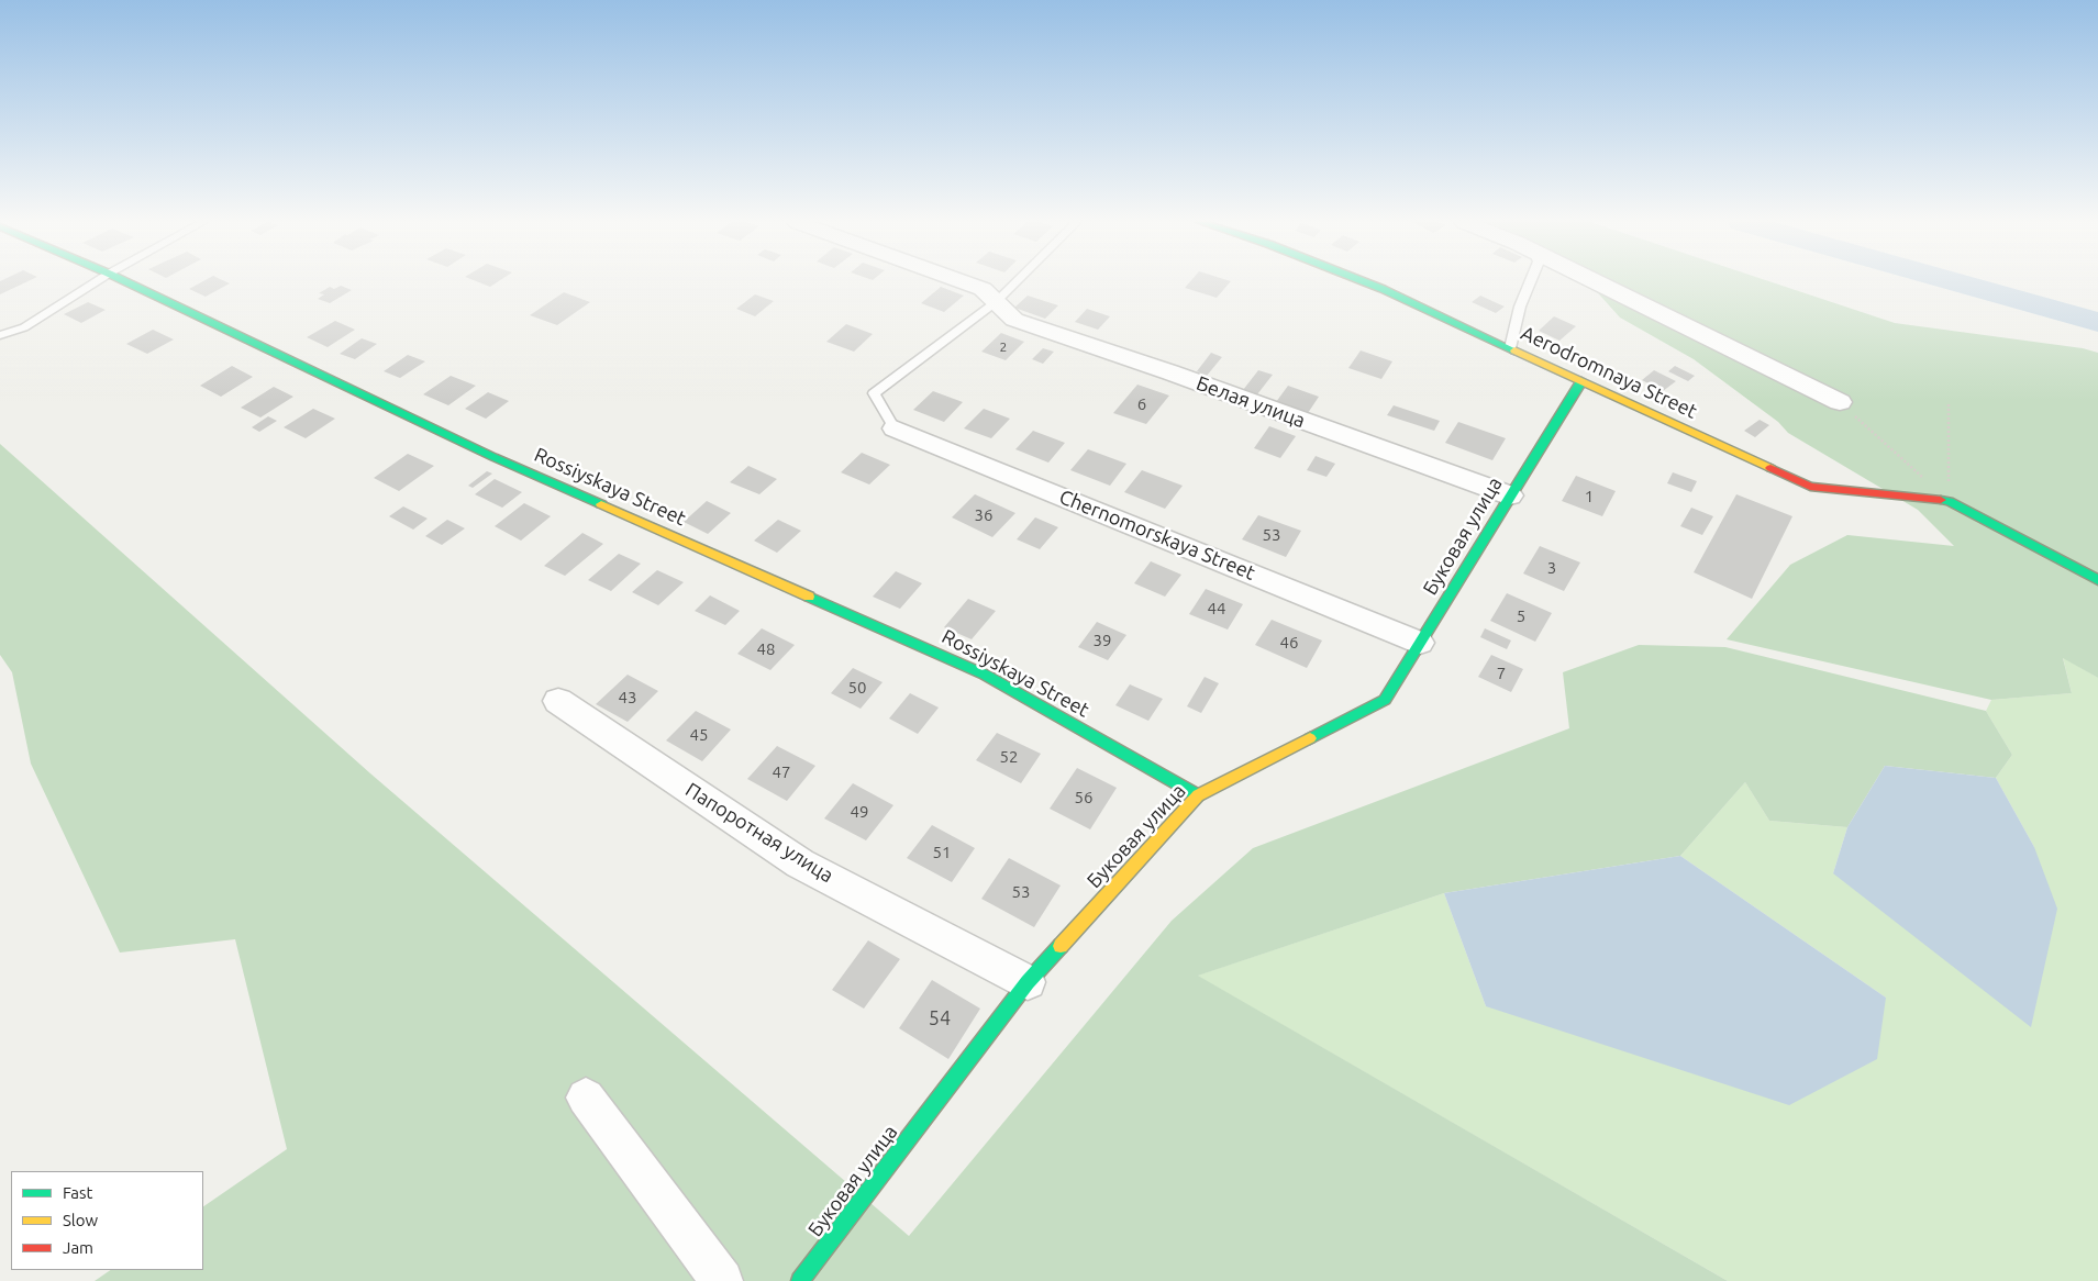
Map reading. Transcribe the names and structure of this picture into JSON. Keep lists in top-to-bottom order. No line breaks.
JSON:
{"streets":{"street":["Aerodromnaya Street","Белая улица","Rossiyskaya Street","Chernomorskaya Street","Буковая улица","Папоротная улица"]},"crossings":[["Aerodromnaya Street","Буковая улица"],["Белая улица","Буковая улица"],["Rossiyskaya Street","Буковая улица"],["Chernomorskaya Street","Буковая улица"],["Буковая улица","Папоротная улица"]],"house_numbers":["2","6","1","36","53","3","44","5","39","46","48","7","50","43","45","52","47","56","49","51","53","54"],"legend":["Fast","Slow","Jam"]}
